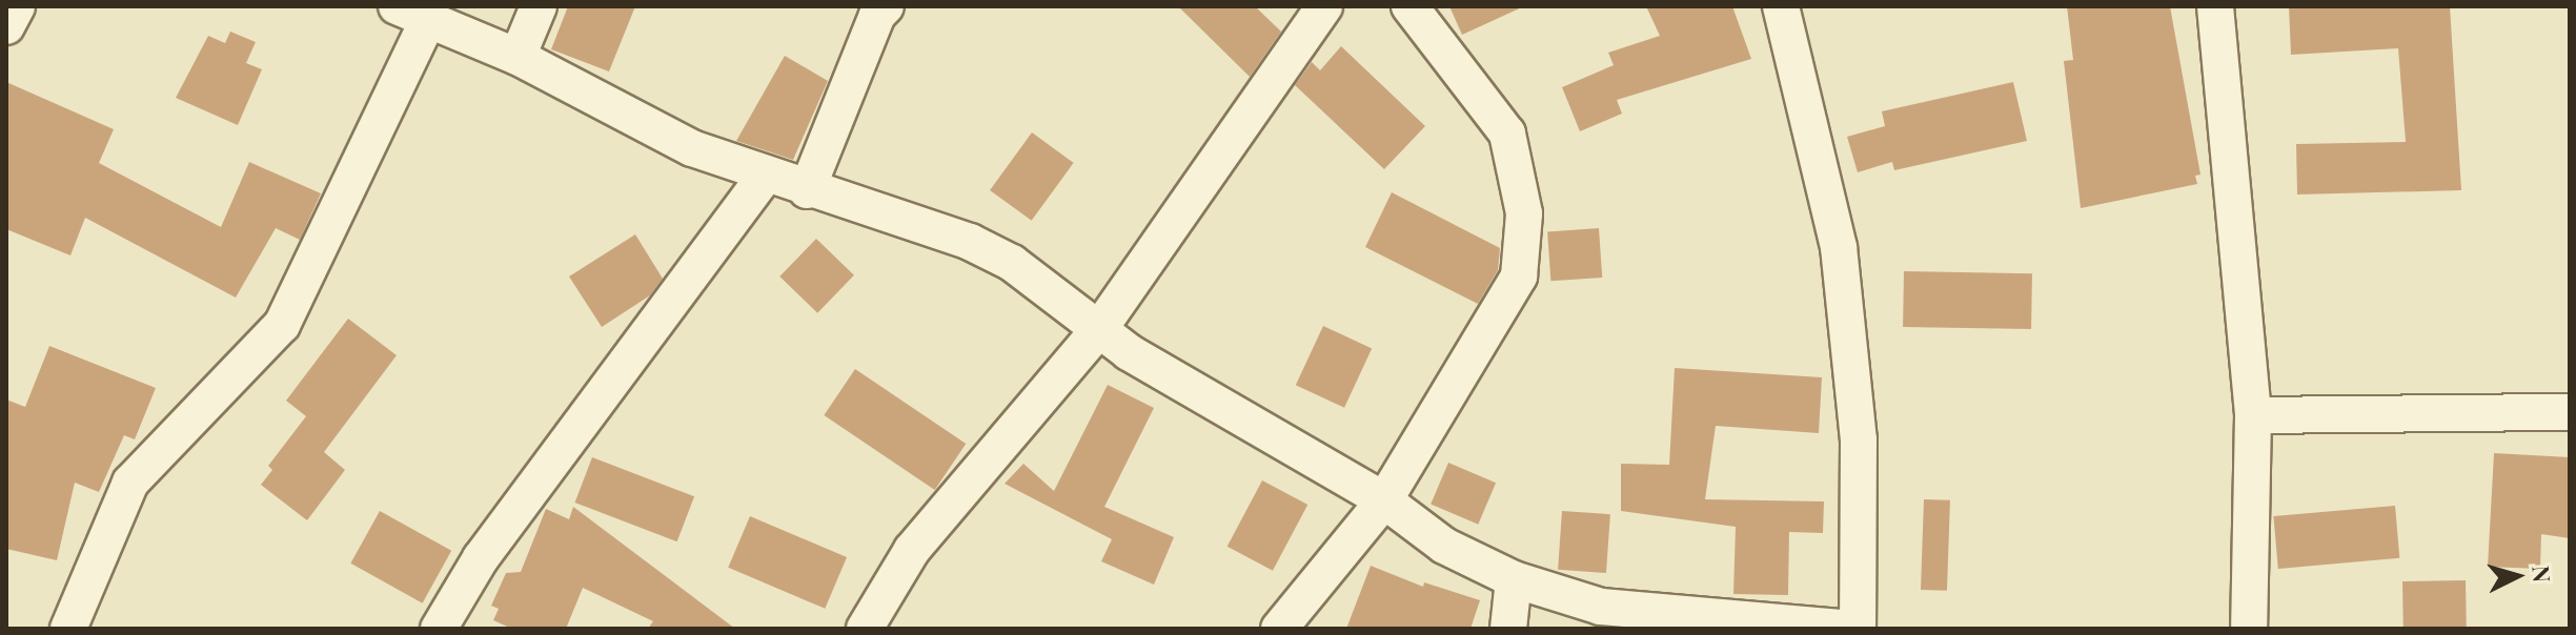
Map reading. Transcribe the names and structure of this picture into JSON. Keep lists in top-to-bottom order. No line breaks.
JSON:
{"north":"right"}
